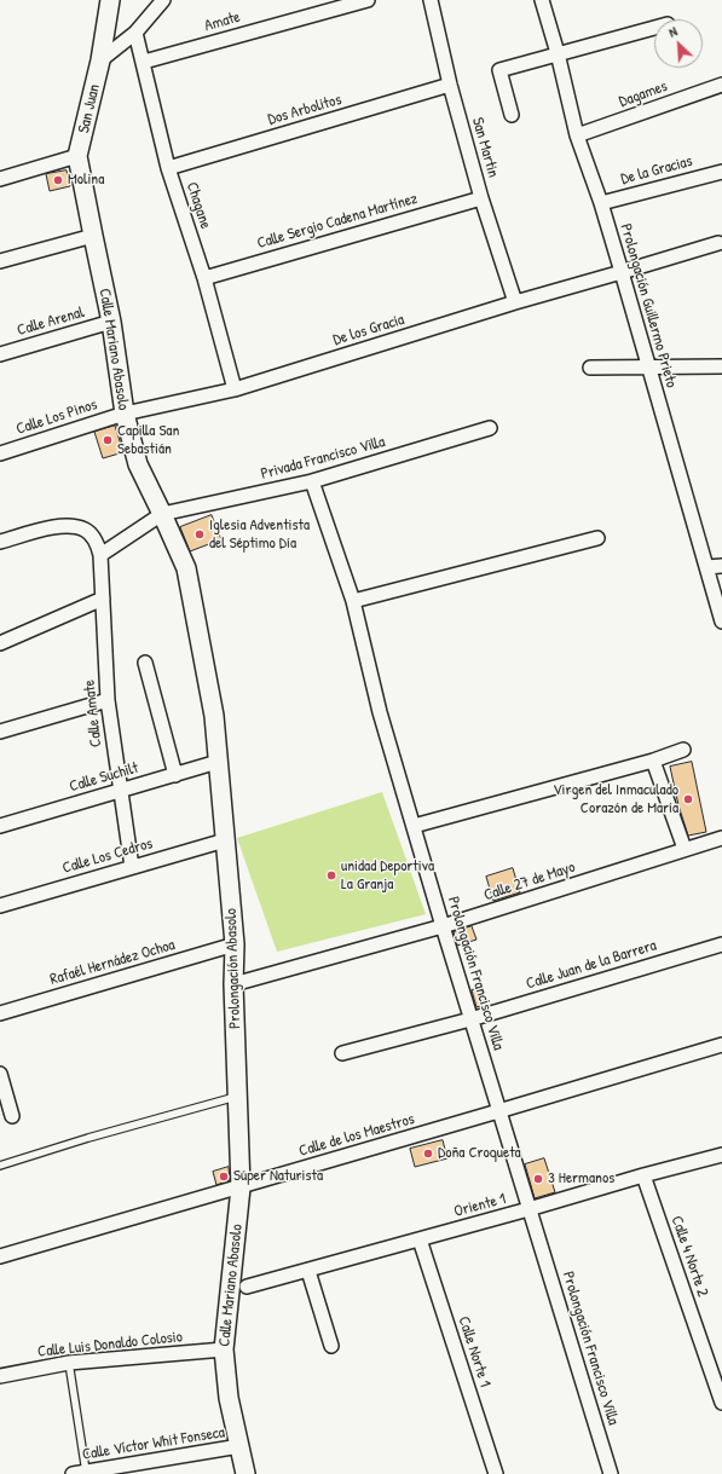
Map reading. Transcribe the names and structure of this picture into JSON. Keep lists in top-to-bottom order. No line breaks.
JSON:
{"streets":{"street":["Amate","Dagames","San Juan","Dos Arbolitos","San Martin","De la Gracias","Chagane","Calle Sergio Cadena Martínez","Prolongación Guillermo Prieto","Calle Arenal","De los Gracia","Calle Mariano Abasolo","Calle Los Pinos","Privada Francisco Villa","Calle Amate","Calle Suchilt","Calle Los Cedros","Calle 27 de Mayo","Rafaél Hernádez Ochoa","Calle Juan de la Barrera","Prolongación Abasolo","Prolongación Francisco Villa","Calle de los Maestros","Oriente 1","Calle 4 Norte 2","Calle Luis Donaldo Colosio","Calle Norte 1","Calle Víctor Whit Fonseca"]},"crossings":[["Amate","Chagane"],["Dagames","Prolongación Guillermo Prieto"],["San Juan","Calle Mariano Abasolo"],["Dos Arbolitos","San Martin"],["Dos Arbolitos","Chagane"],["San Martin","Calle Sergio Cadena Martínez"],["San Martin","De los Gracia"],["De la Gracias","Prolongación Guillermo Prieto"],["Chagane","Calle Sergio Cadena Martínez"],["Chagane","De los Gracia"],["Prolongación Guillermo Prieto","De los Gracia"],["Calle Arenal","Calle Mariano Abasolo"],["De los Gracia","Calle Mariano Abasolo"],["De los Gracia","Calle Los Pinos"],["Calle Mariano Abasolo","Calle Los Pinos"],["Calle Mariano Abasolo","Privada Francisco Villa"],["Calle Mariano Abasolo","Calle Suchilt"],["Calle Mariano Abasolo","Prolongación Abasolo"],["Calle Mariano Abasolo","Calle de los Maestros"],["Calle Mariano Abasolo","Calle Luis Donaldo Colosio"],["Calle Mariano Abasolo","Calle Víctor Whit Fonseca"],["Privada Francisco Villa","Prolongación Francisco Villa"],["Calle Amate","Calle Suchilt"],["Calle Amate","Calle Los Cedros"],["Calle Suchilt","Prolongación Abasolo"],["Calle Los Cedros","Prolongación Abasolo"],["Calle 27 de Mayo","Prolongación Abasolo"],["Calle 27 de Mayo","Prolongación Francisco Villa"],["Rafaél Hernádez Ochoa","Prolongación Abasolo"],["Calle Juan de la Barrera","Prolongación Francisco Villa"],["Prolongación Francisco Villa","Calle de los Maestros"],["Prolongación Francisco Villa","Oriente 1"],["Oriente 1","Calle 4 Norte 2"],["Oriente 1","Calle Norte 1"]],"places":["Molina","Capilla San Sebastián","Iglesia Adventista del Séptimo Día","Virgen del Inmaculado Corazón de María","unidad Deportiva La Granja","Doña Croqueta","Súper Naturista","3 Hermanos"],"north":"top left"}
